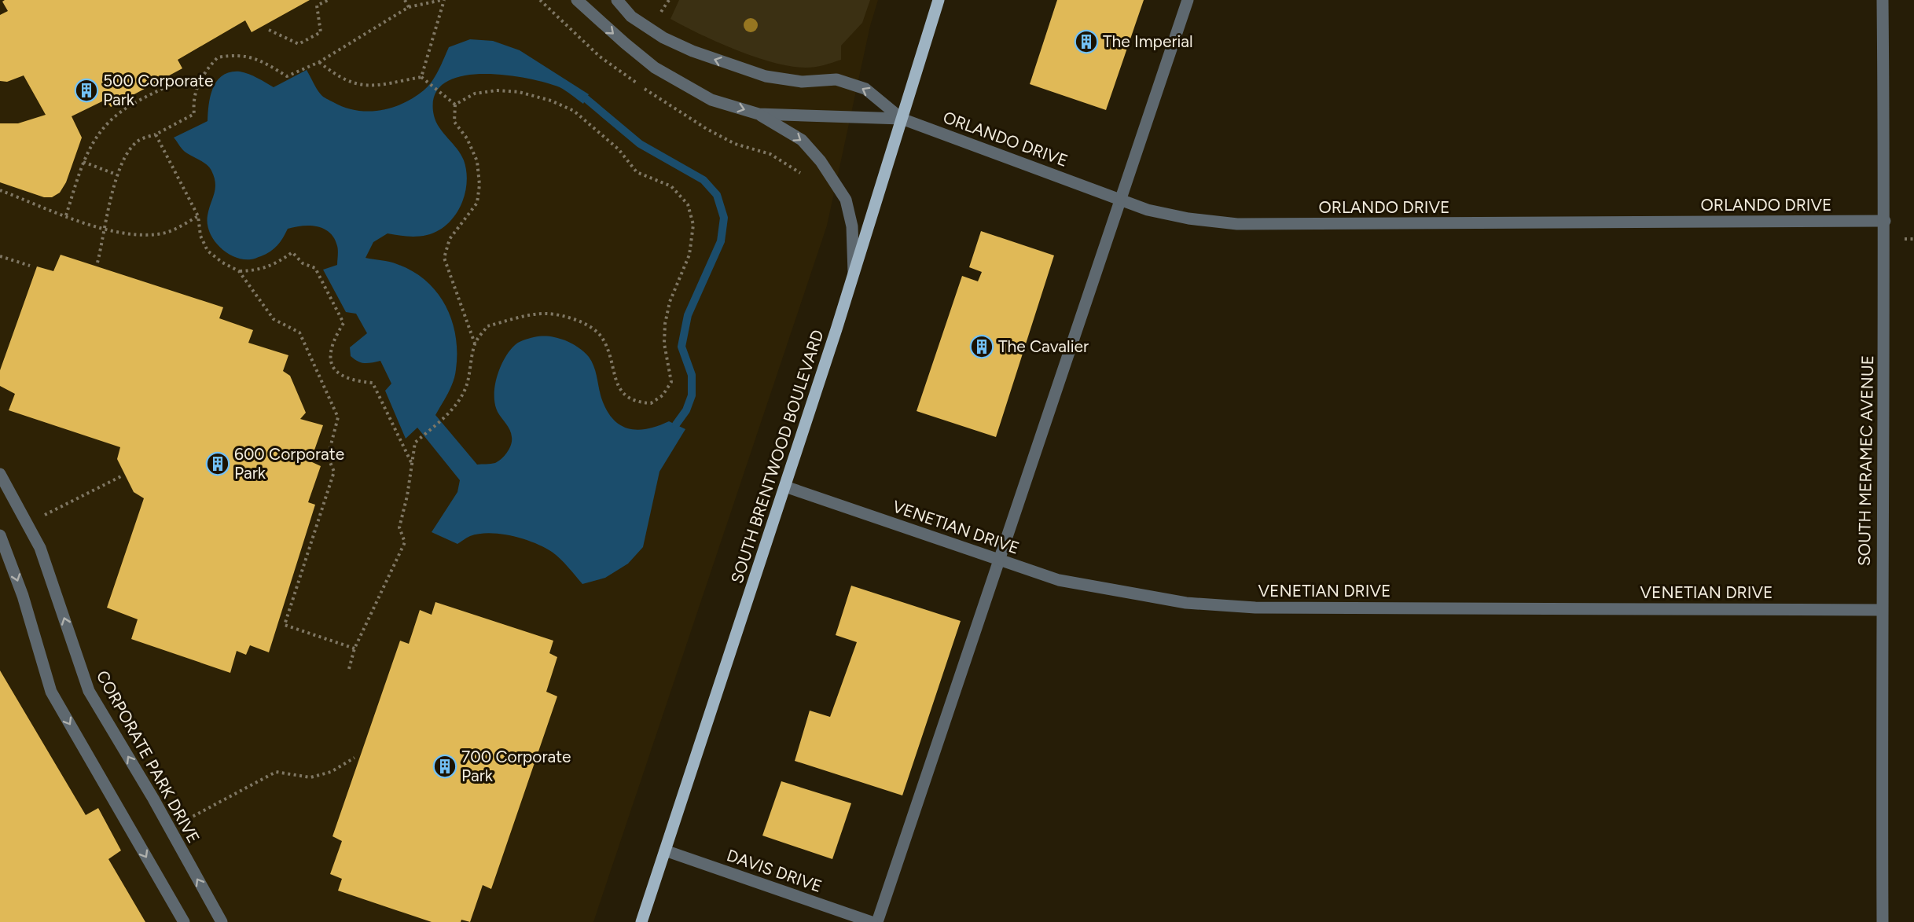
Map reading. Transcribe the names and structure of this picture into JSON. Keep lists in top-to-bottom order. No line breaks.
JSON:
{"streets":{"main road":["SOUTH BRENTWOOD BOULEVARD"],"street":["ORLANDO DRIVE","SOUTH MERAMEC AVENUE","VENETIAN DRIVE","CORPORATE PARK DRIVE","DAVIS DRIVE"]},"crossings":[["ORLANDO DRIVE","SOUTH BRENTWOOD BOULEVARD"],["ORLANDO DRIVE","SOUTH MERAMEC AVENUE"],["SOUTH BRENTWOOD BOULEVARD","VENETIAN DRIVE"],["SOUTH BRENTWOOD BOULEVARD","DAVIS DRIVE"],["SOUTH MERAMEC AVENUE","VENETIAN DRIVE"]],"places":{"building":["The Imperial","500 Corporate Park","The Cavalier","600 Corporate Park","700 Corporate Park"]}}
